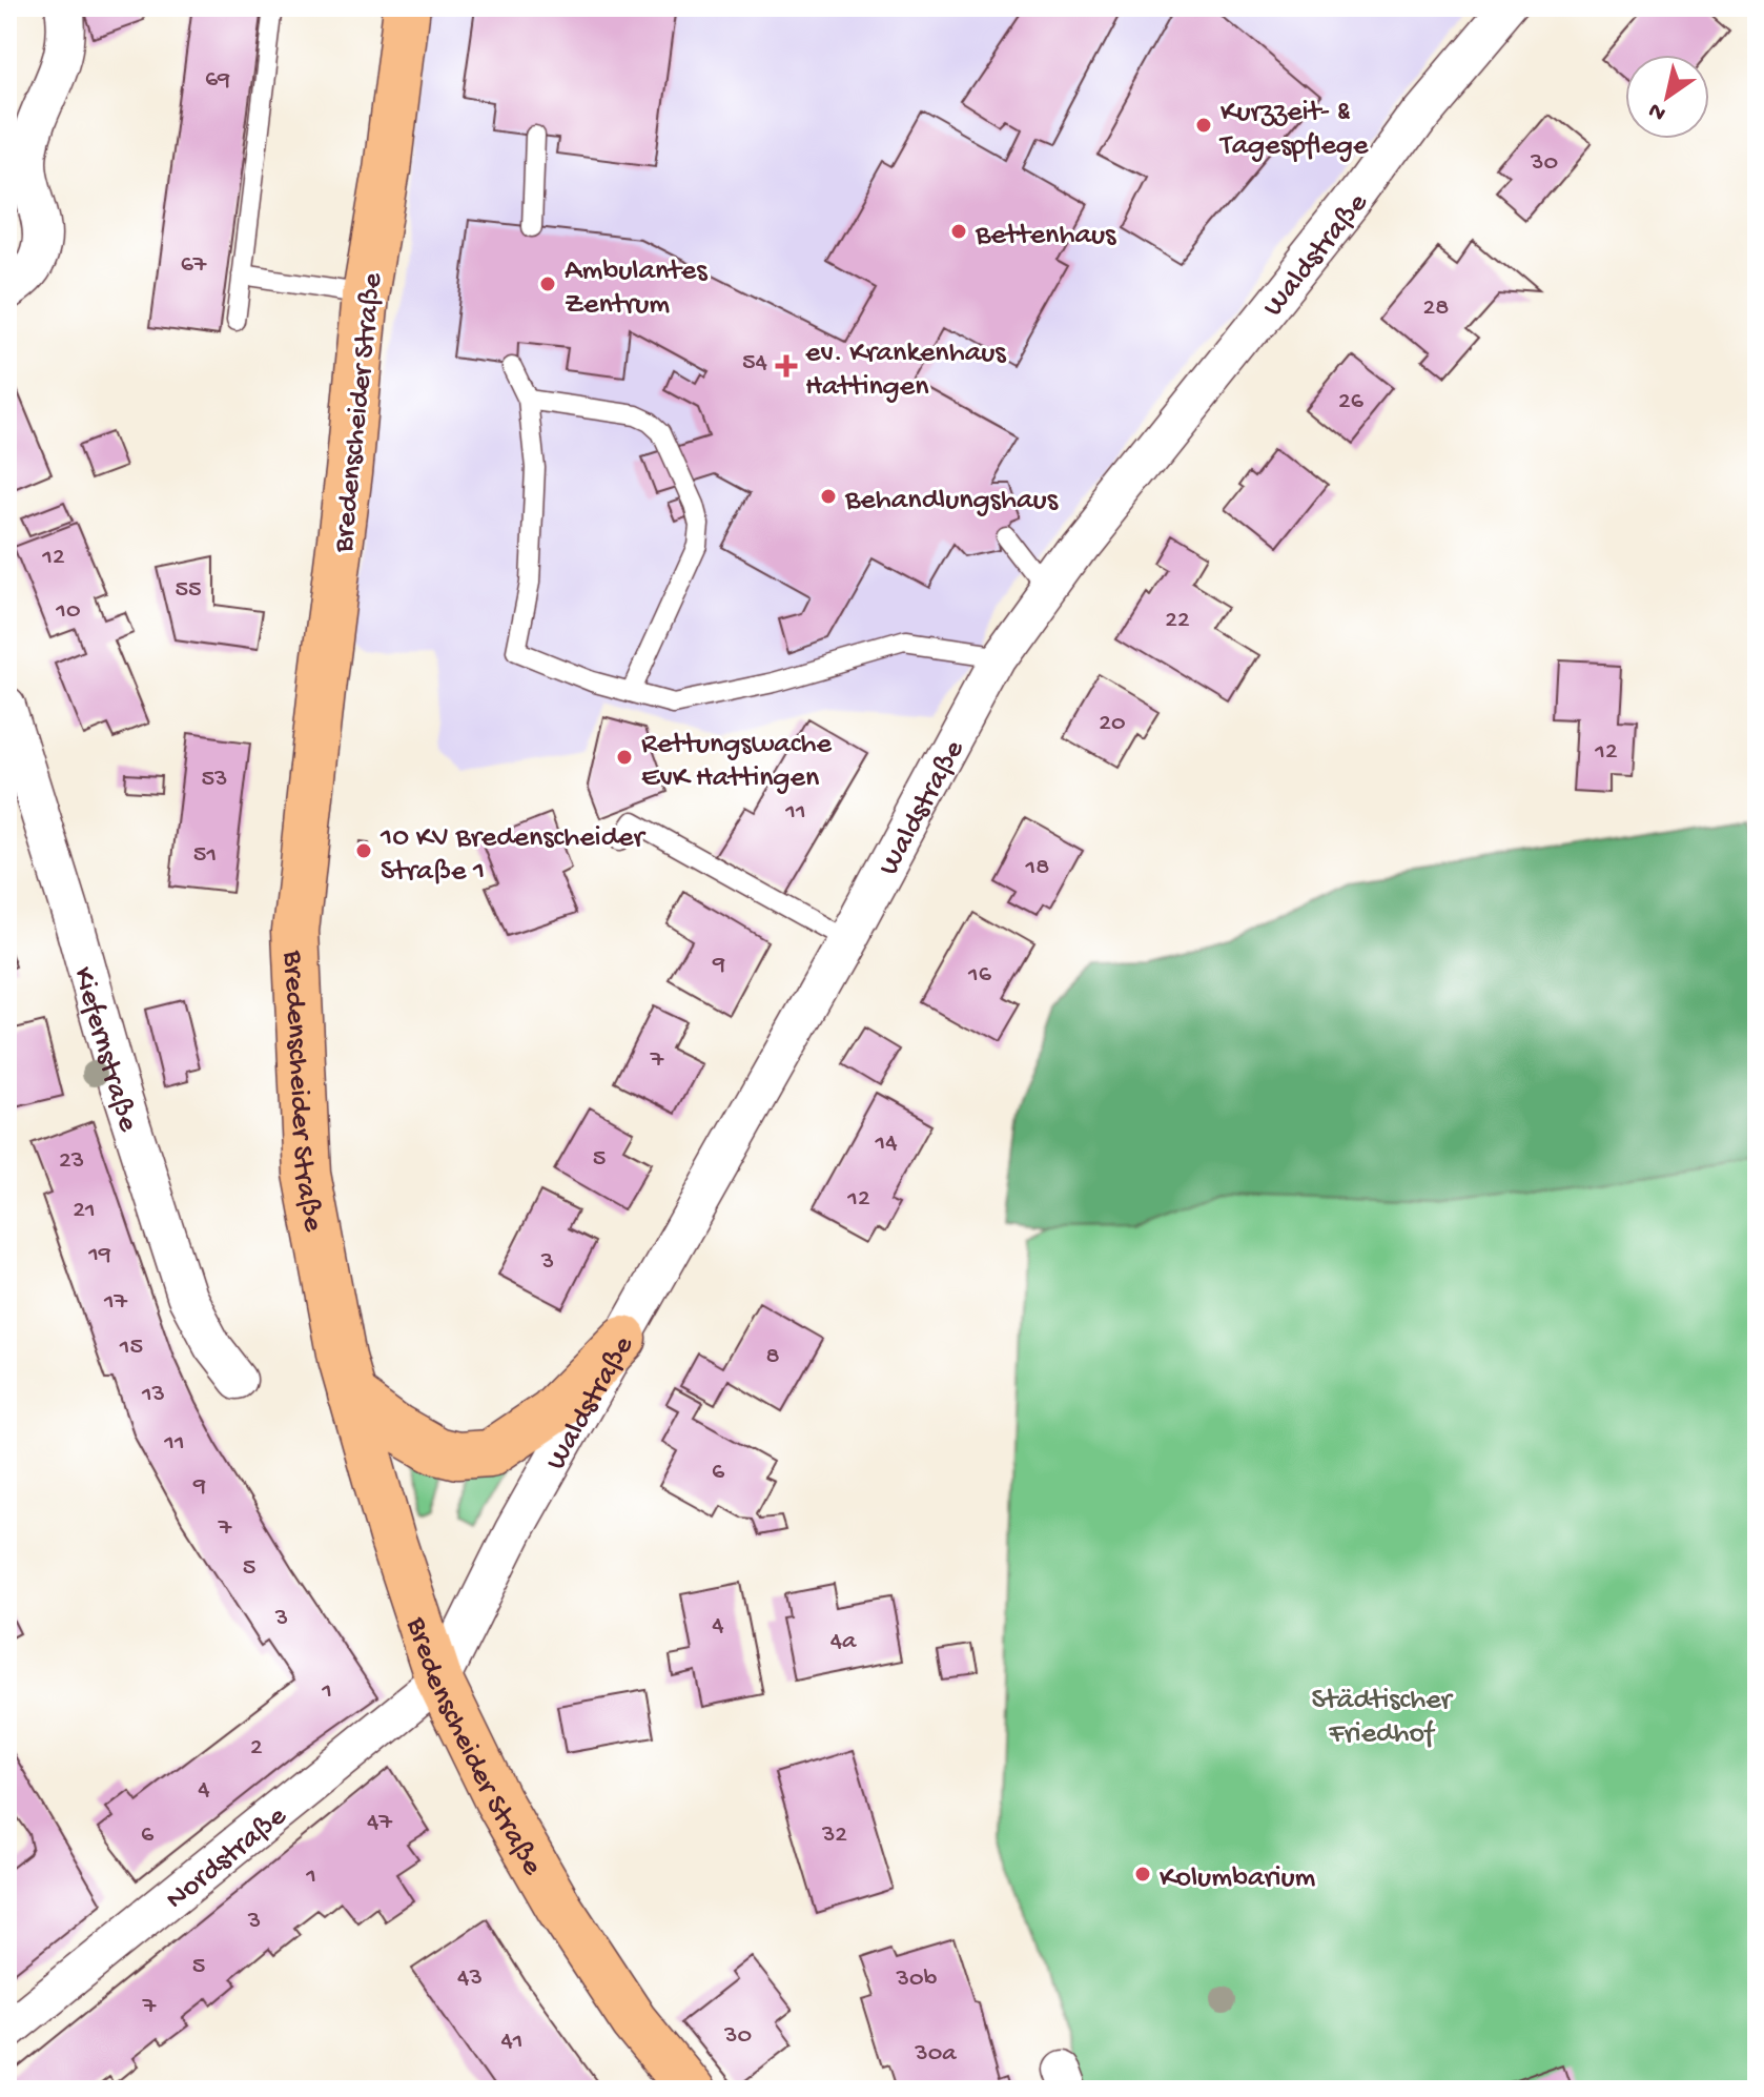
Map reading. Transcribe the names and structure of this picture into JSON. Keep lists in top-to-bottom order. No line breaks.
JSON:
{"streets":{"main road":["Bredenscheider Straße"],"street":["Waldstraße","Kiefernstraße","Nordstraße"]},"crossings":[["Waldstraße","Bredenscheider Straße"],["Waldstraße","Nordstraße"],["Bredenscheider Straße","Nordstraße"]],"parks":["Städtischer Friedhof"],"places":{"other":["Kurzzeit- & Tagespflege","Bettenhaus","Ambulantes Zentrum","Behandlungshaus","Rettungswache EvK Hattingen","10 KV Bredenscheider Straße 1","Kolumbarium"],"health":["ev. Krankenhaus Hattingen"]},"house_numbers":["69","30","67","28","54","26","12","55","10","22","20","12","53","11","51","18","9","16","7","14","5","23","12","21","19","3","17","15","8","13","11","6","9","7","5","3","4","4a","1","2","4","47","6","32","1","3","5","43","30b","7","30","41","30a"],"north":"bottom left"}
